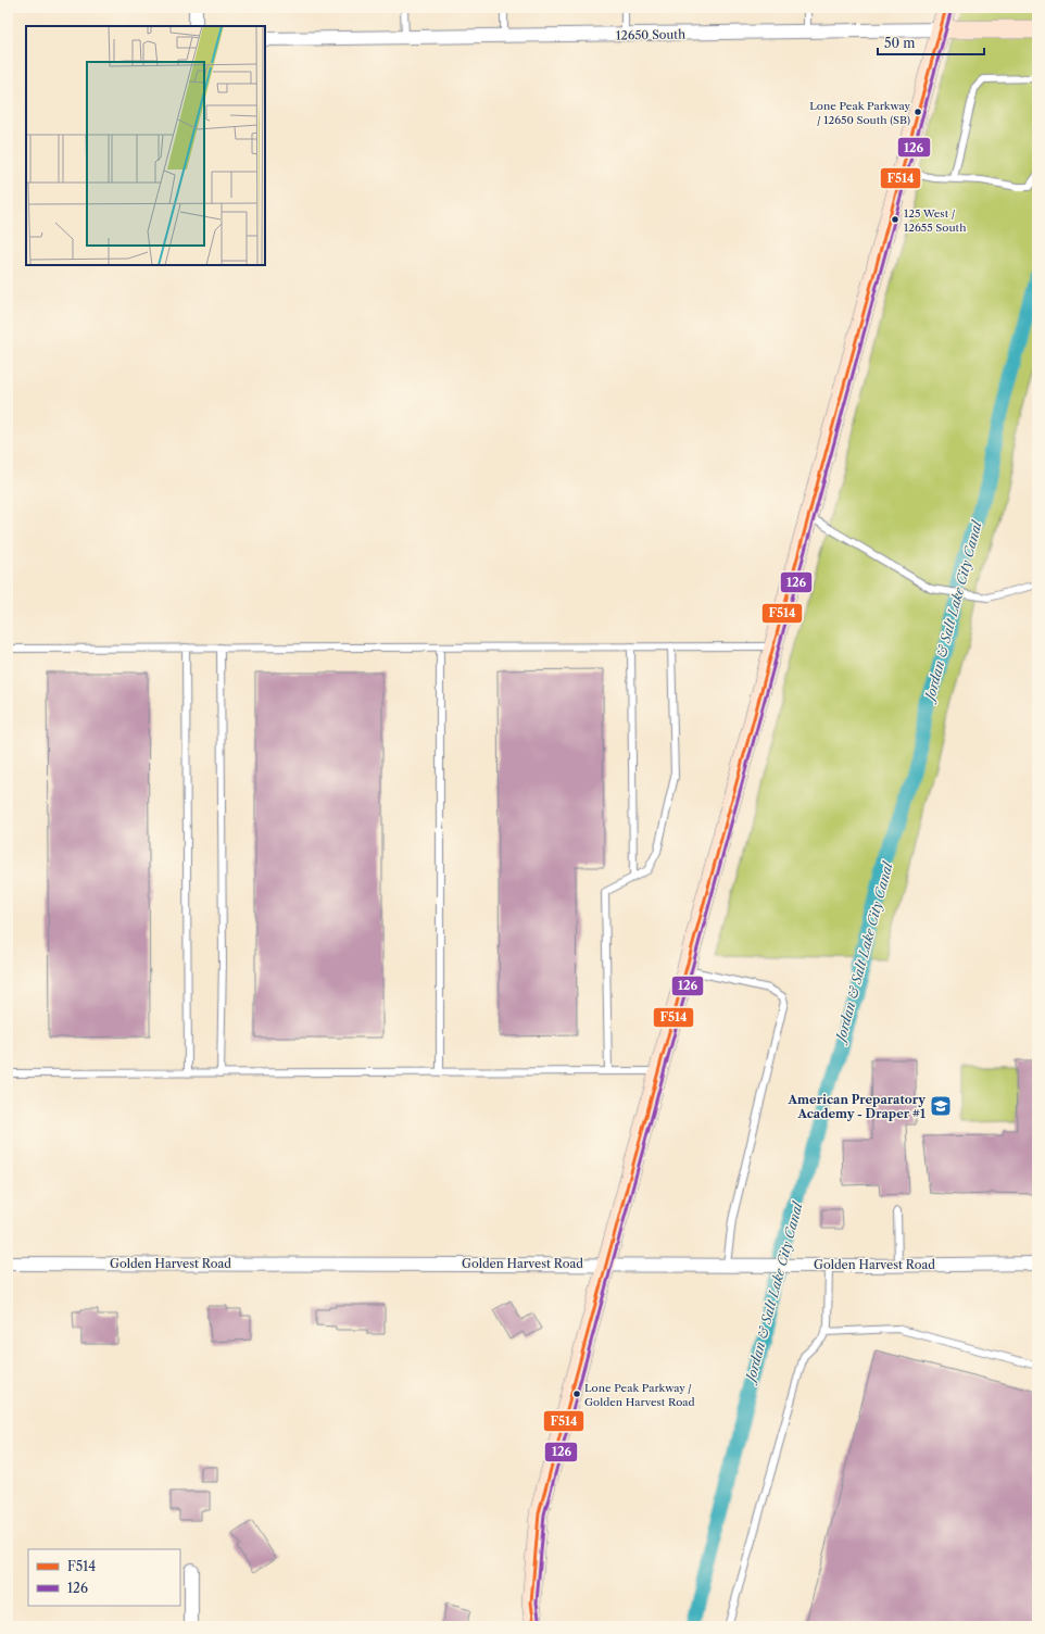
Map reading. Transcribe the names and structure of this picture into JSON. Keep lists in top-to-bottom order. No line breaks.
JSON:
{"streets":{"main road":["12650 South"],"street":["Golden Harvest Road"]},"water":["Jordan & Salt Lake City Canal"],"places":{"other":["Lone Peak Parkway / 12650 South (SB)","125 West / 12655 South","Lone Peak Parkway / Golden Harvest Road"],"school or university":["American Preparatory Academy - Draper #1"]},"lines":["transit line F514","transit line 126"],"legend":["F514","126"],"scale_bar":"50 m"}
